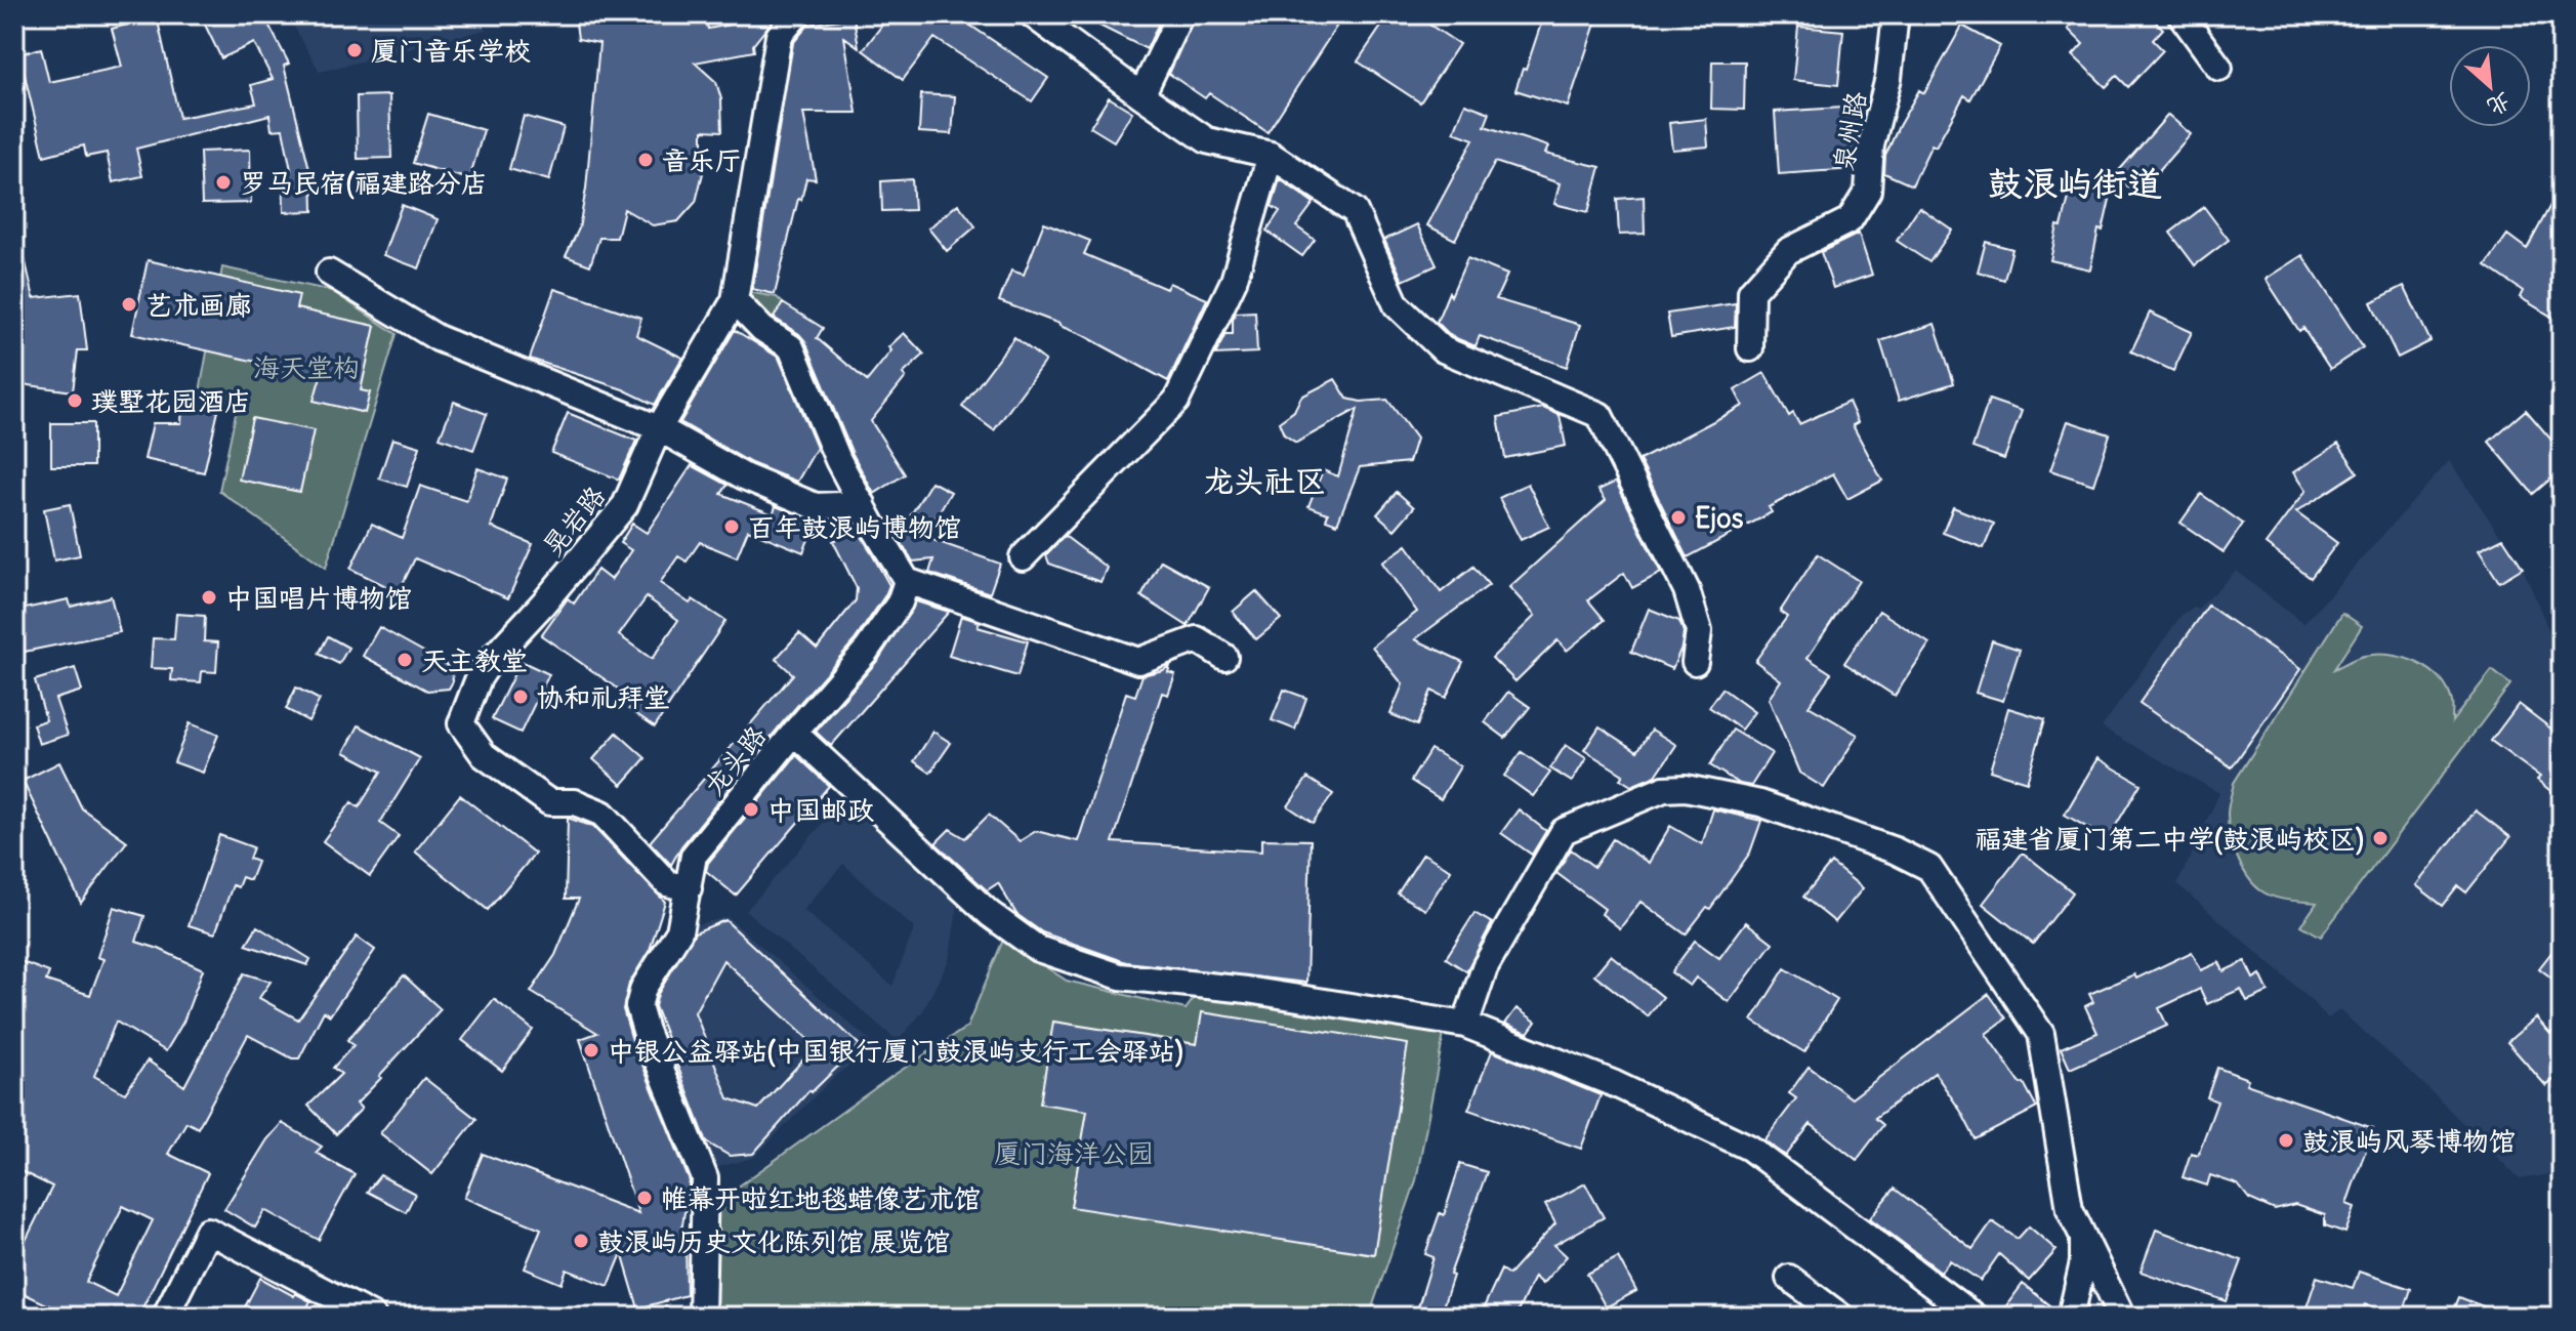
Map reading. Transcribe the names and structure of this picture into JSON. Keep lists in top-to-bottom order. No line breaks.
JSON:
{"streets":{"street":["泉州路","晃岩路","龙头路"]},"crossings":[["晃岩路","龙头路"]],"districts":["鼓浪屿街道","龙头社区"],"parks":["海天堂构","厦门海洋公园"],"places":["厦门音乐学校","音乐厅","罗马民宿(福建路分店","艺术画廊","璞墅花园酒店","Ejos","百年鼓浪屿博物馆","中国唱片博物馆","天主教堂","协和礼拜堂","中国邮政","福建省厦门第二中学(鼓浪屿校区)","中银公益驿站(中国银行厦门鼓浪屿支行工会驿站)","鼓浪屿风琴博物馆","帷幕开啦红地毯蜡像艺术馆","鼓浪屿历史文化陈列馆 展览馆"],"north":"bottom right"}
